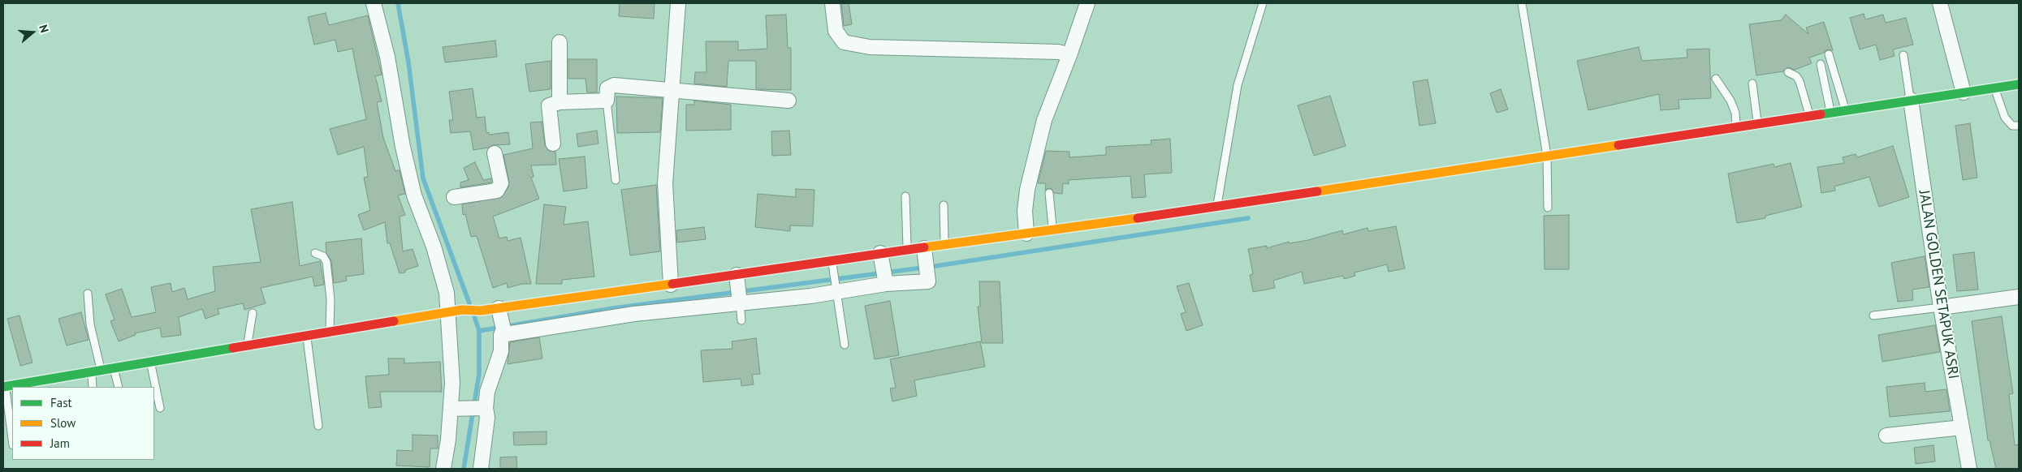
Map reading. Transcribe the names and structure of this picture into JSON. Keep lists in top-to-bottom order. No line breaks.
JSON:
{"streets":{"street":["JALAN GOLDEN SETAPUK ASRI"]},"legend":["Fast","Slow","Jam"],"north":"right"}
